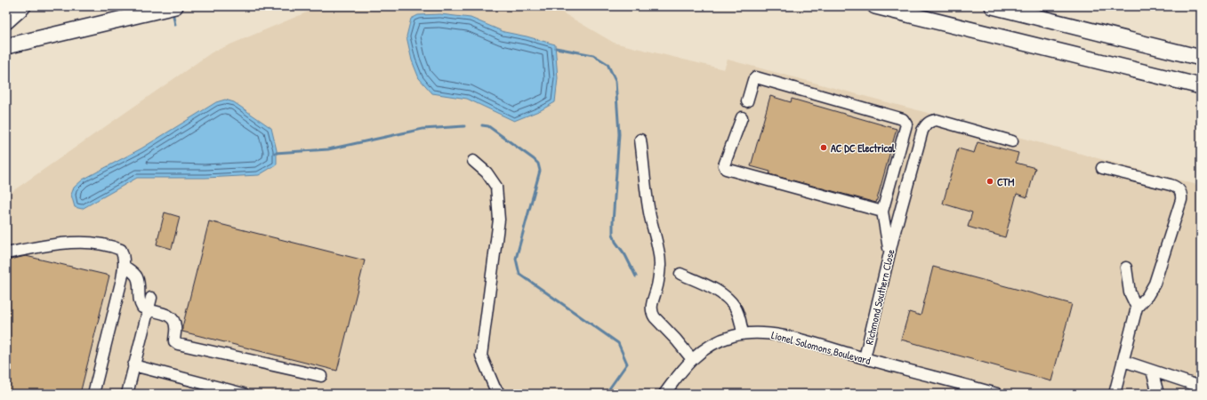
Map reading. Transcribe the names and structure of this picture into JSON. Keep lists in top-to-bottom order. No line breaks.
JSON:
{"streets":{"street":["Richmond Southern Close","Lionel Solomons Boulevard"]},"crossings":[["Richmond Southern Close","Lionel Solomons Boulevard"]],"places":["AC DC Electrical","CTM"]}
